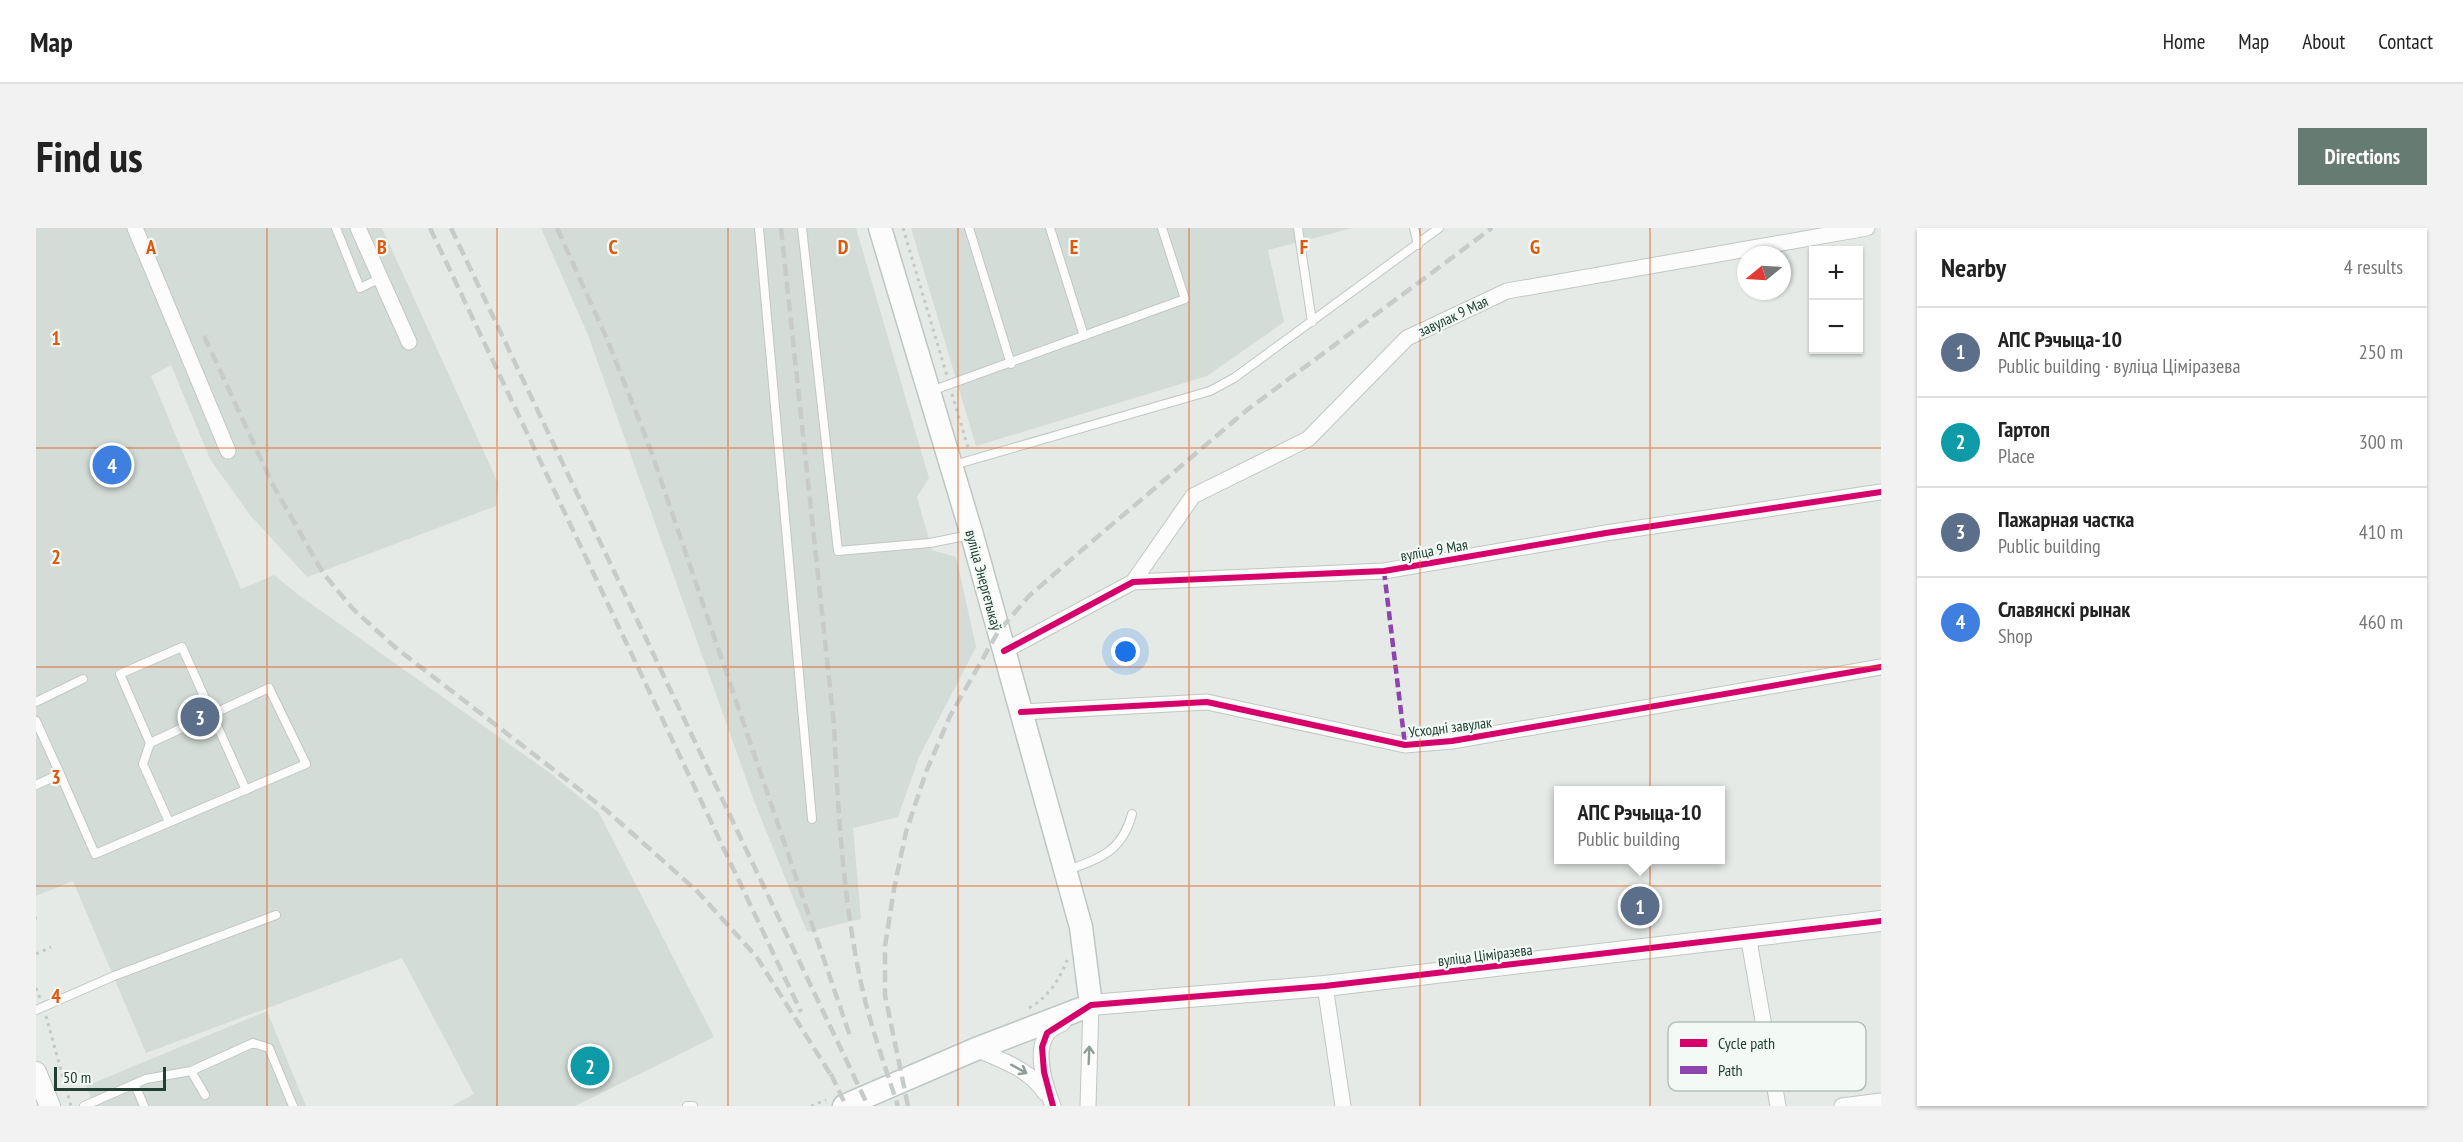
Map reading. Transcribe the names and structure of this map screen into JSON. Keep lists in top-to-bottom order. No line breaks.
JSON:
{"streets":{"main road":["вуліца Энергетыкаў"],"street":["завулак 9 Мая","вуліца 9 Мая","Усходні завулак","вуліца Ціміразева"]},"crossings":[["завулак 9 Мая","вуліца 9 Мая"],["вуліца 9 Мая","вуліца Энергетыкаў"],["вуліца Энергетыкаў","Усходні завулак"],["вуліца Энергетыкаў","вуліца Ціміразева"]],"legend":["Cycle path","Path"],"scale_bar":"50 m","north":"left","page":{"header":"Map","nav":["Home","Map","About","Contact"],"buttons":"Directions","title":"Find us","heading":["Nearby","4 results"],"map_buttons":["+","−"],"list":[{"mark":"1","name":"АПС Рэчыца-10","note":"Public building · вуліца Ціміразева","value":"250 m"},{"mark":"2","name":"Гартоп","note":"Place","value":"300 m"},{"mark":"3","name":"Пажарная частка","note":"Public building","value":"410 m"},{"mark":"4","name":"Славянскі рынак","note":"Shop","value":"460 m"}],"pins":["4","3","1","2"],"popup":["АПС Рэчыца-10","Public building"],"scale":"50 m"},"grid":{"columns":["A","B","C","D","E","F","G"],"rows":["1","2","3","4"]}}
